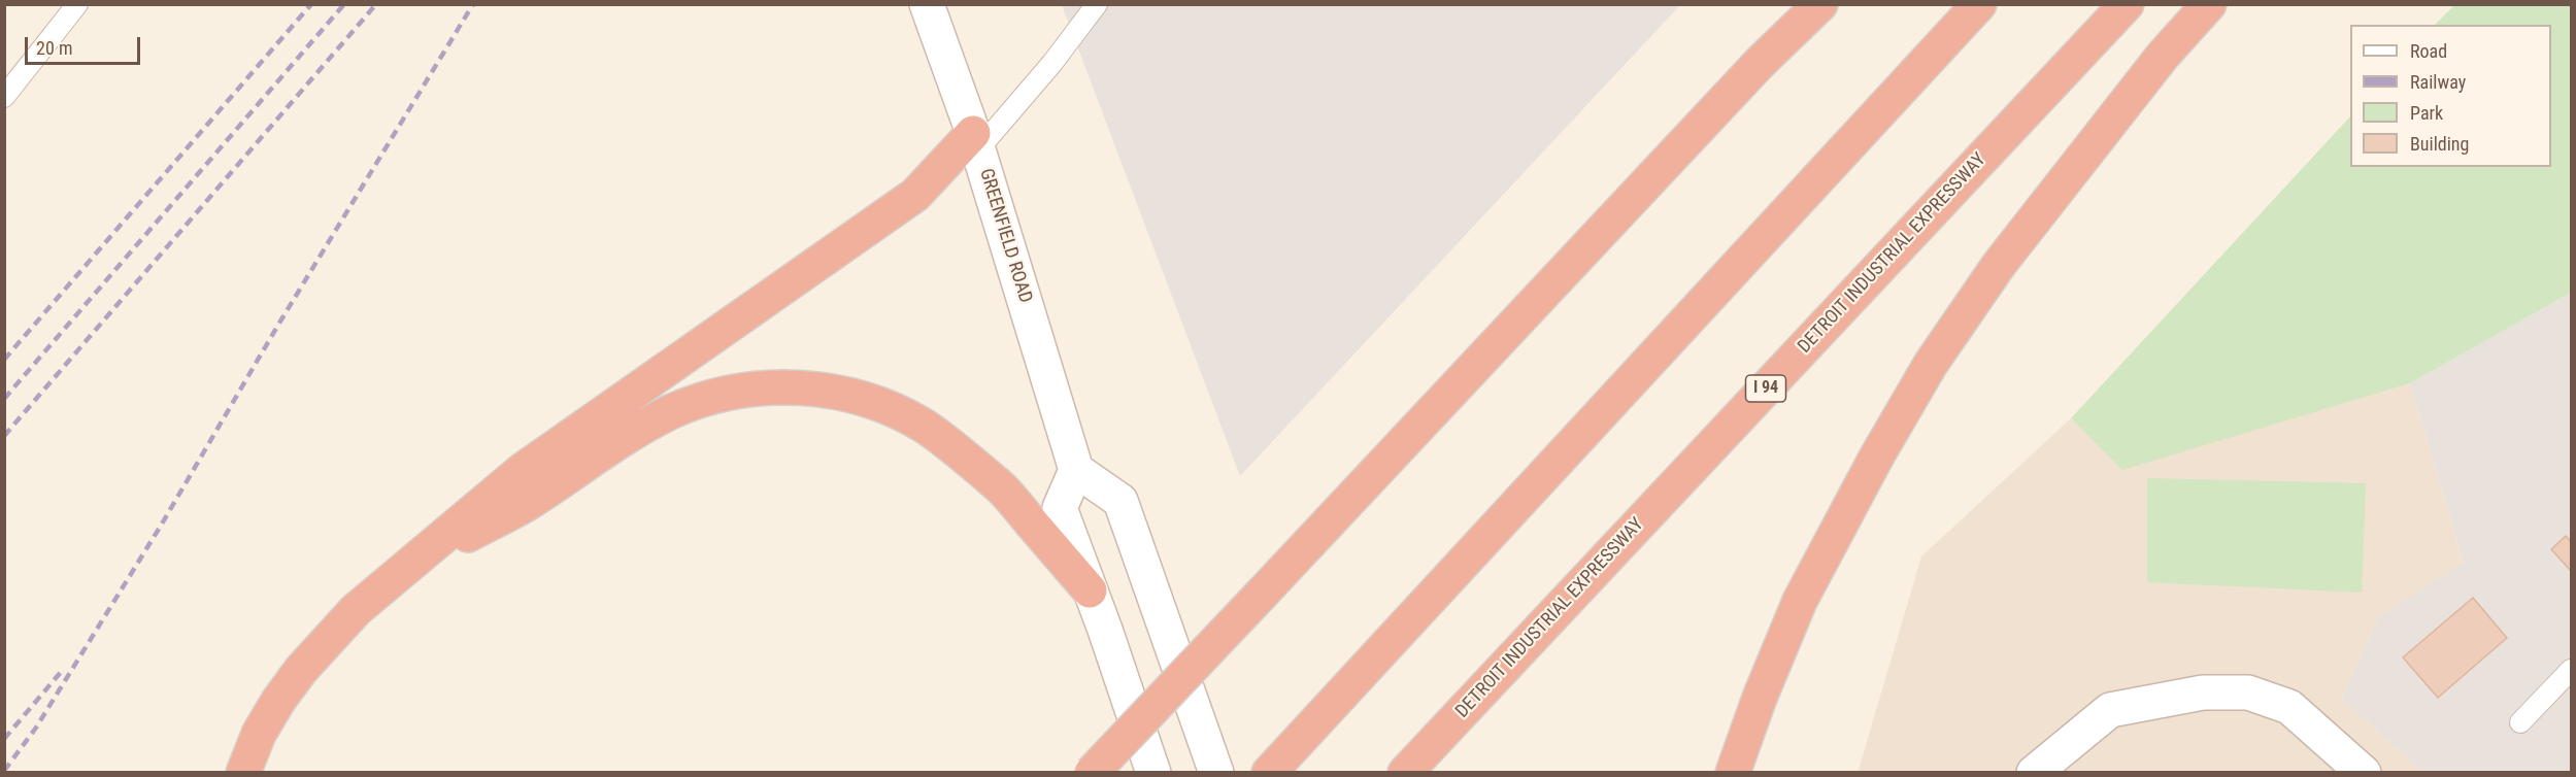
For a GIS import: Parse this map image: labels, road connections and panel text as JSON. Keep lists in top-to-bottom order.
{
  "streets": {
    "highway": ["DETROIT INDUSTRIAL EXPRESSWAY", "I 94"],
    "main road": ["GREENFIELD ROAD"]
  },
  "legend": [
    "Road",
    "Railway",
    "Park",
    "Building"
  ],
  "scale_bar": "20 m"
}
